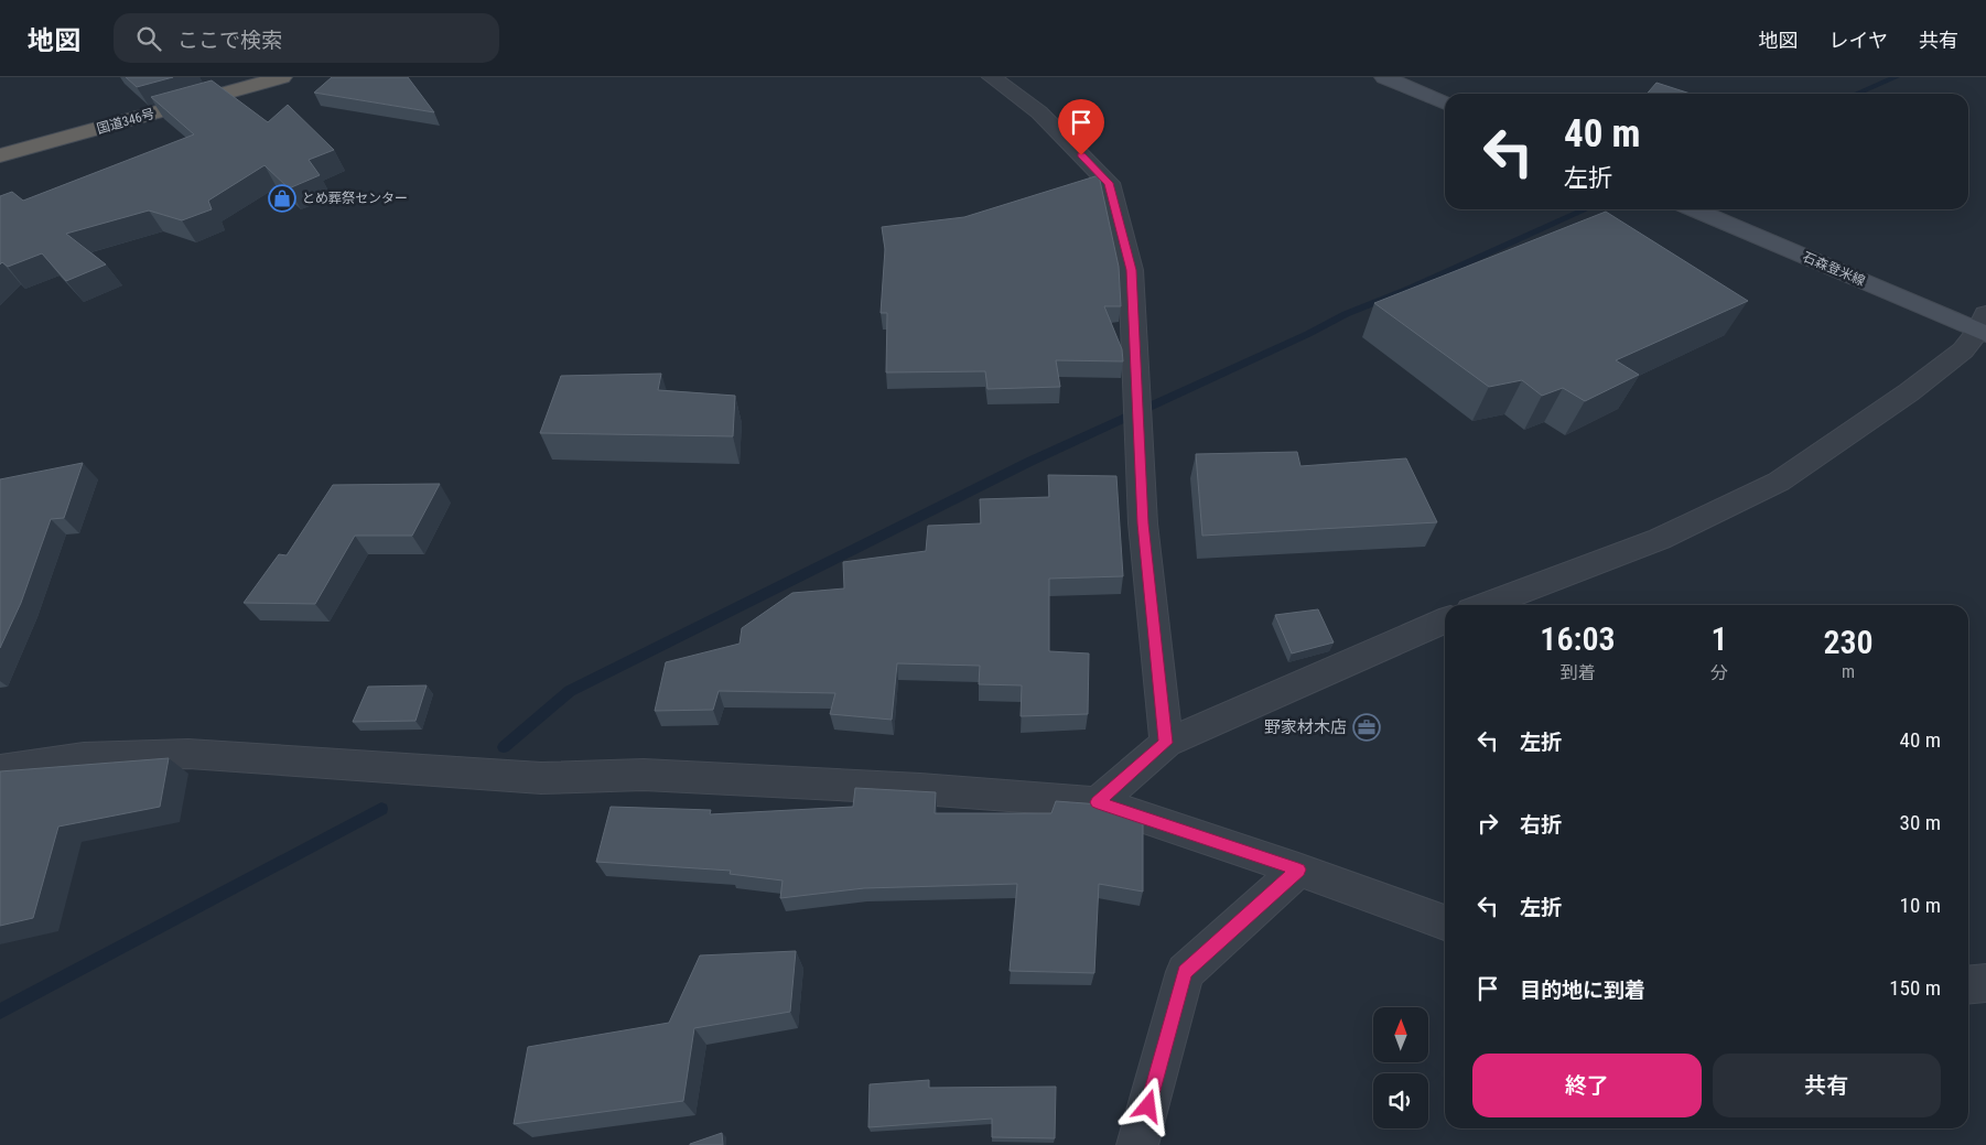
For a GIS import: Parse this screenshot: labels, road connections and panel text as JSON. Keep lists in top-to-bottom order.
{
  "streets": {
    "highway": ["国道346号"],
    "main road": ["石森登米線"]
  },
  "places": {
    "shop": ["とめ葬祭センター"],
    "office": ["野家材木店"]
  },
  "north": "top",
  "page": {
    "header": "地図",
    "search": "ここで検索",
    "nav": ["地図", "レイヤ", "共有"],
    "turn": ["40 m", "左折"],
    "eta": [
      "16:03",
      "到着",
      "1",
      "分",
      "230",
      "m"
    ],
    "list": [
      {
        "name": "左折",
        "value": "40 m"
      },
      {
        "name": "右折",
        "value": "30 m"
      },
      {
        "name": "左折",
        "value": "10 m"
      },
      {
        "name": "目的地に到着",
        "value": "150 m"
      }
    ],
    "buttons": ["終了", "共有"]
  }
}
